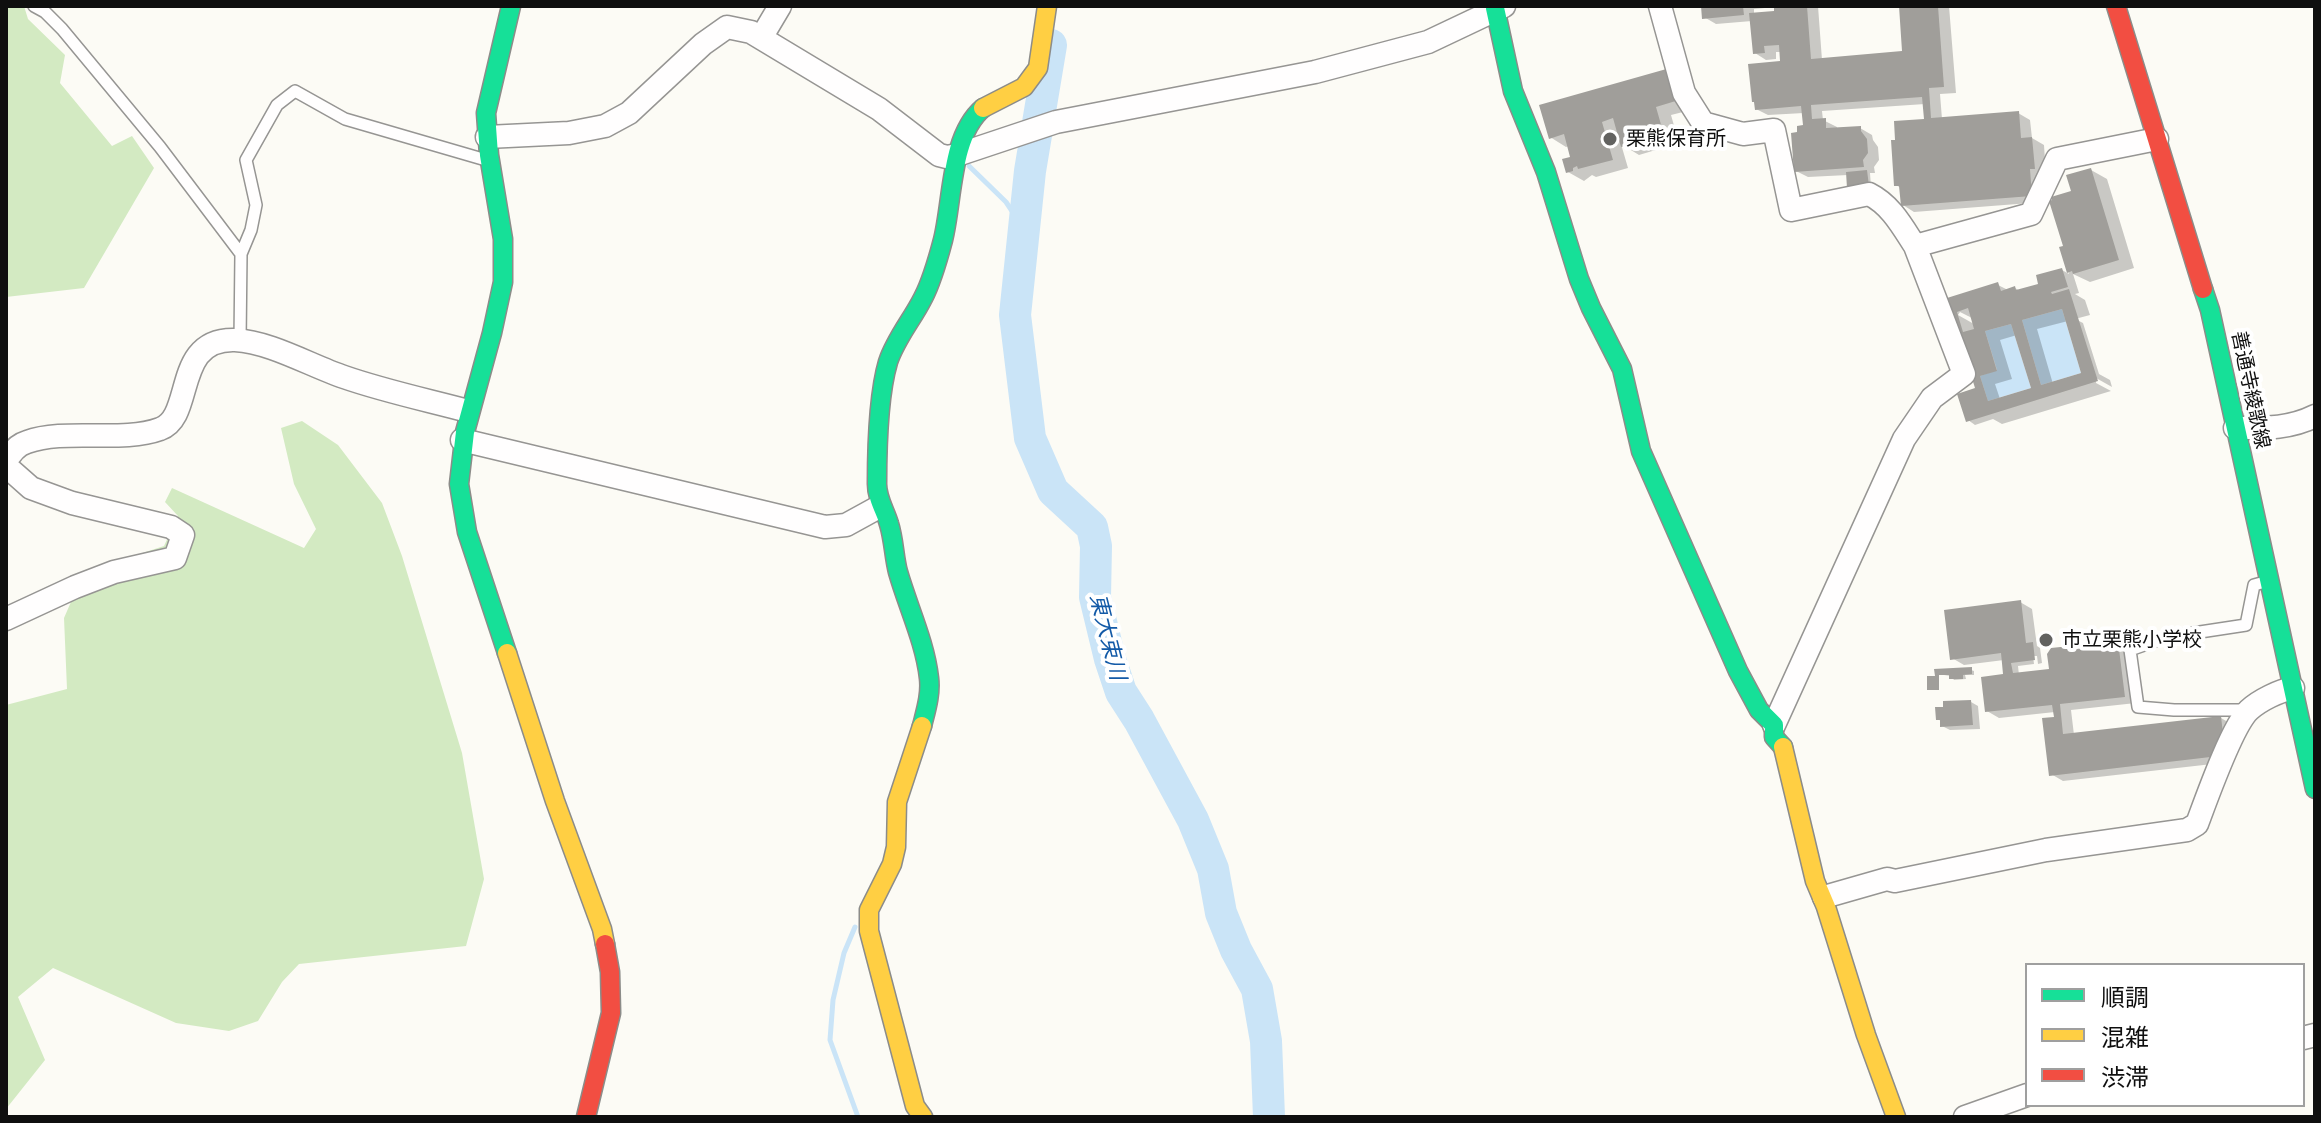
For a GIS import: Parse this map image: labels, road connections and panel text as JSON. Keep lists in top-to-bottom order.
{
  "streets": {
    "street": ["善通寺綾歌線"]
  },
  "water": ["東大束川"],
  "places": ["栗熊保育所", "市立栗熊小学校"],
  "legend": ["順調", "混雑", "渋滞"]
}
